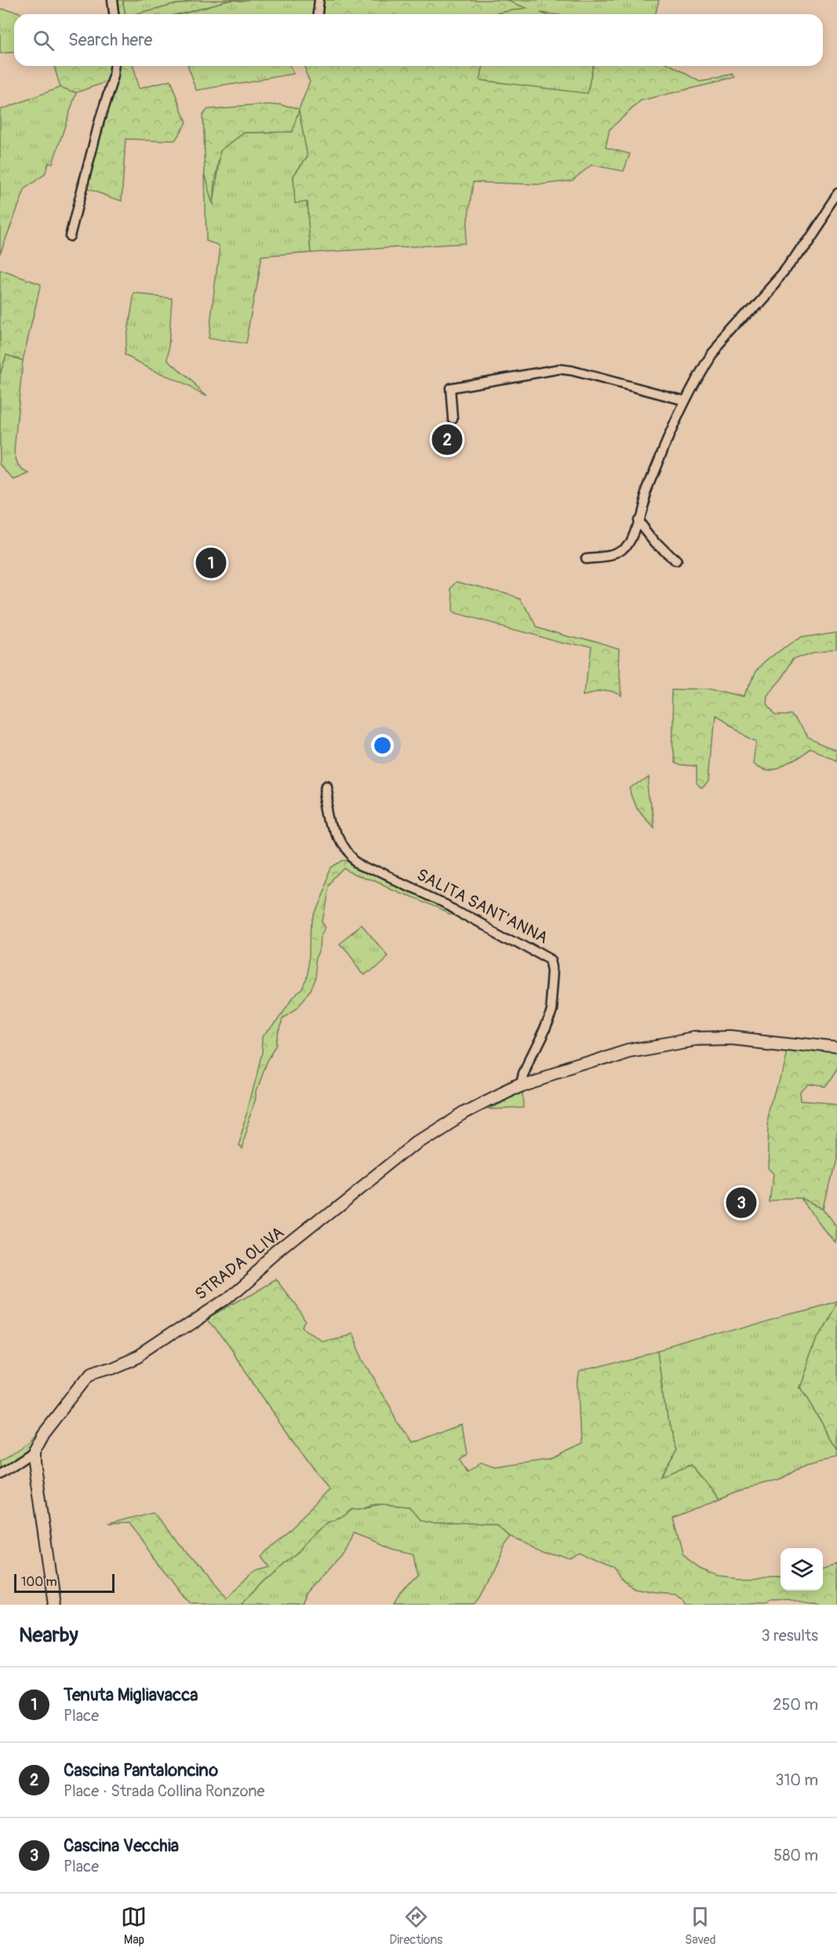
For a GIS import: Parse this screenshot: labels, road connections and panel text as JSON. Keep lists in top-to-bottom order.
{
  "streets": {
    "street": ["SALITA SANT'ANNA", "STRADA OLIVA"]
  },
  "crossings": [
    ["SALITA SANT'ANNA", "STRADA OLIVA"]
  ],
  "scale_bar": "100 m",
  "page": {
    "search": "Search here",
    "pins": ["2", "1", "3"],
    "scale": "100 m",
    "heading": ["Nearby", "3 results"],
    "list": [
      {
        "mark": "1",
        "name": "Tenuta Migliavacca",
        "note": "Place",
        "value": "250 m"
      },
      {
        "mark": "2",
        "name": "Cascina Pantaloncino",
        "note": "Place · Strada Collina Ronzone",
        "value": "310 m"
      },
      {
        "mark": "3",
        "name": "Cascina Vecchia",
        "note": "Place",
        "value": "580 m"
      }
    ],
    "nav": ["Map", "Directions", "Saved"]
  }
}
